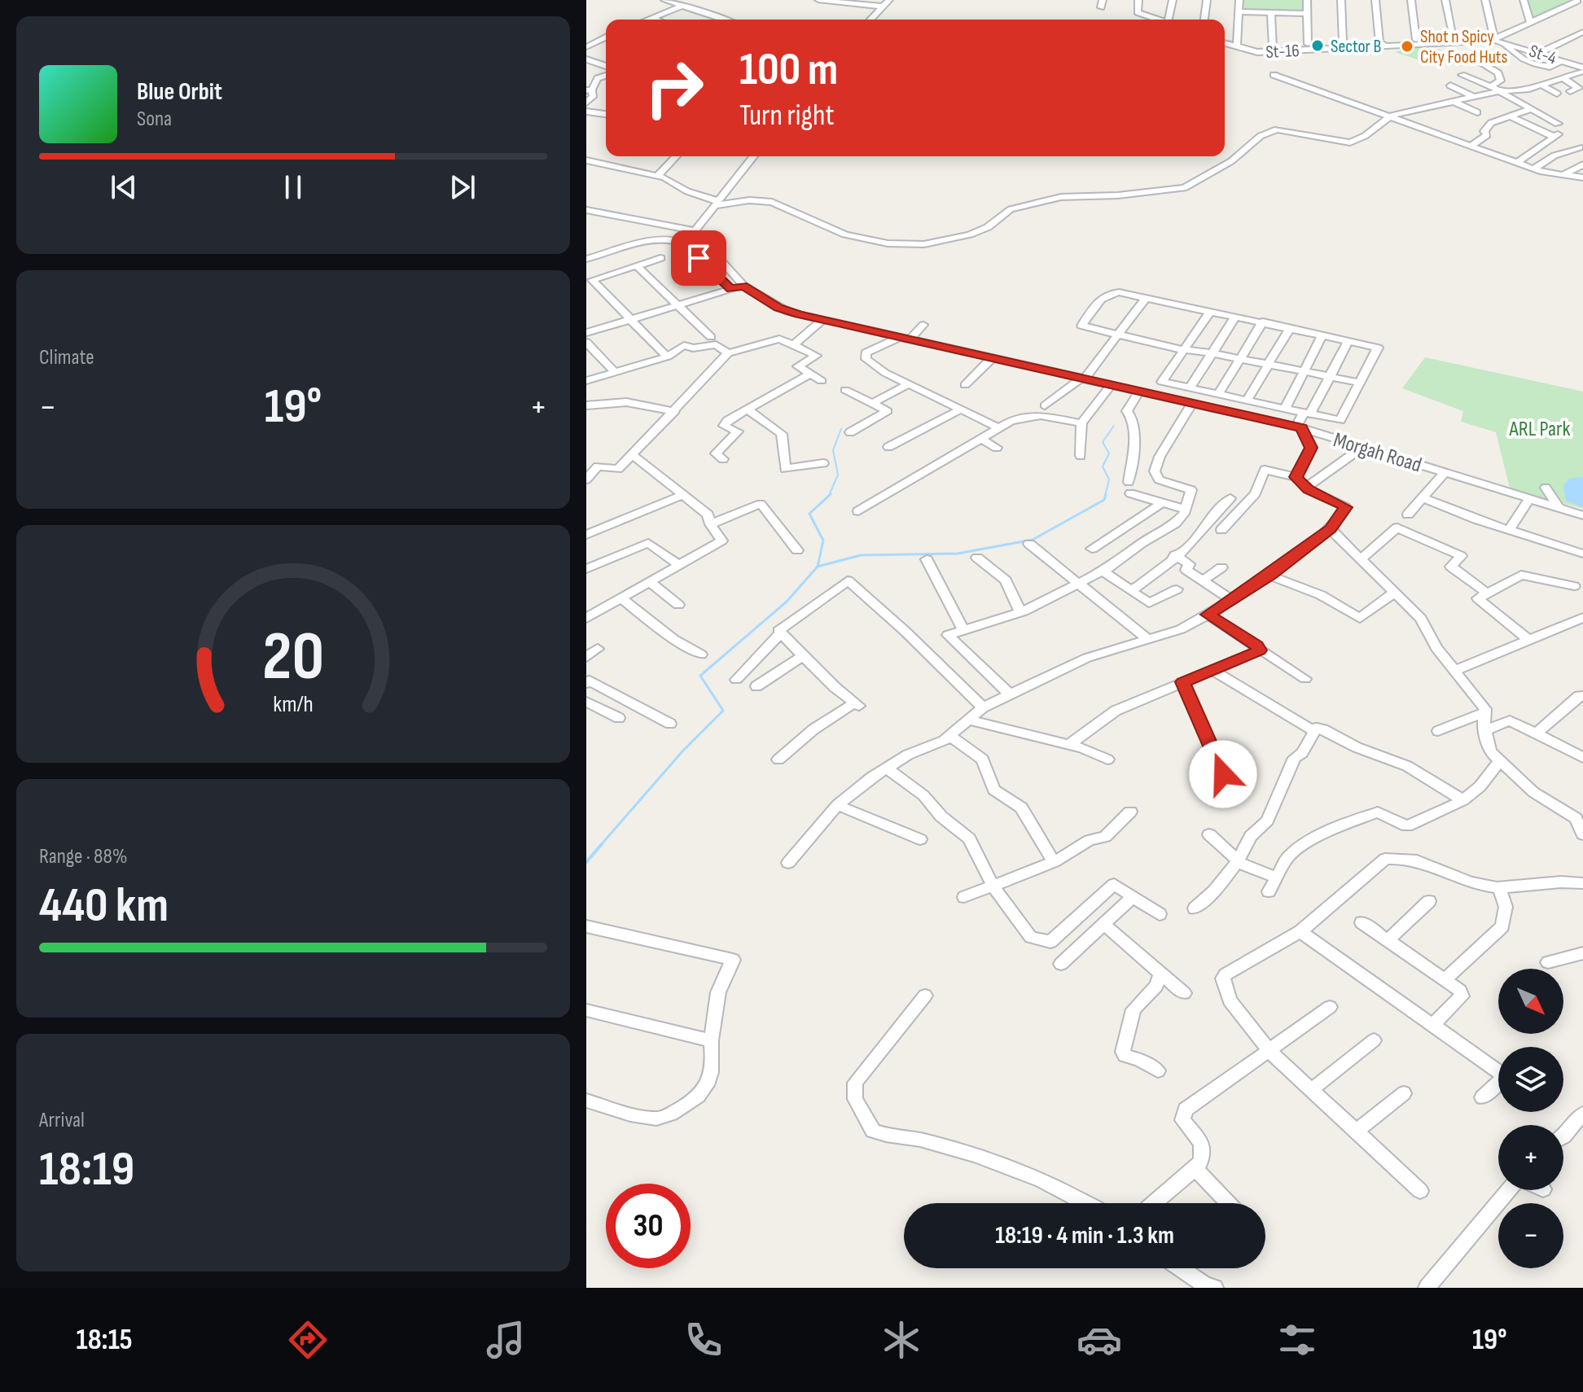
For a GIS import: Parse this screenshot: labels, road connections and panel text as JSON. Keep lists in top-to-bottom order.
{
  "streets": {
    "street": ["St-16", "St-4", "Morgah Road"]
  },
  "crossings": [
    ["St-16", "St-4"]
  ],
  "parks": ["ARL Park"],
  "places": ["Sector B", "Shot n Spicy City Food Huts"],
  "north": "bottom right",
  "page": {
    "turn": ["100 m", "Turn right"],
    "song": ["Blue Orbit", "Sona"],
    "tile": [
      "Climate",
      ["Range · 88%", "440 km"],
      ["Arrival", "18:19"]
    ],
    "heat": ["−", "19°", "+"],
    "map_buttons": ["+", "−"],
    "limit": "30",
    "trip": "18:19 · 4 min · 1.3 km",
    "tabs": ["18:15", "19°"],
    "gauge": ["20", "km/h"]
  }
}
